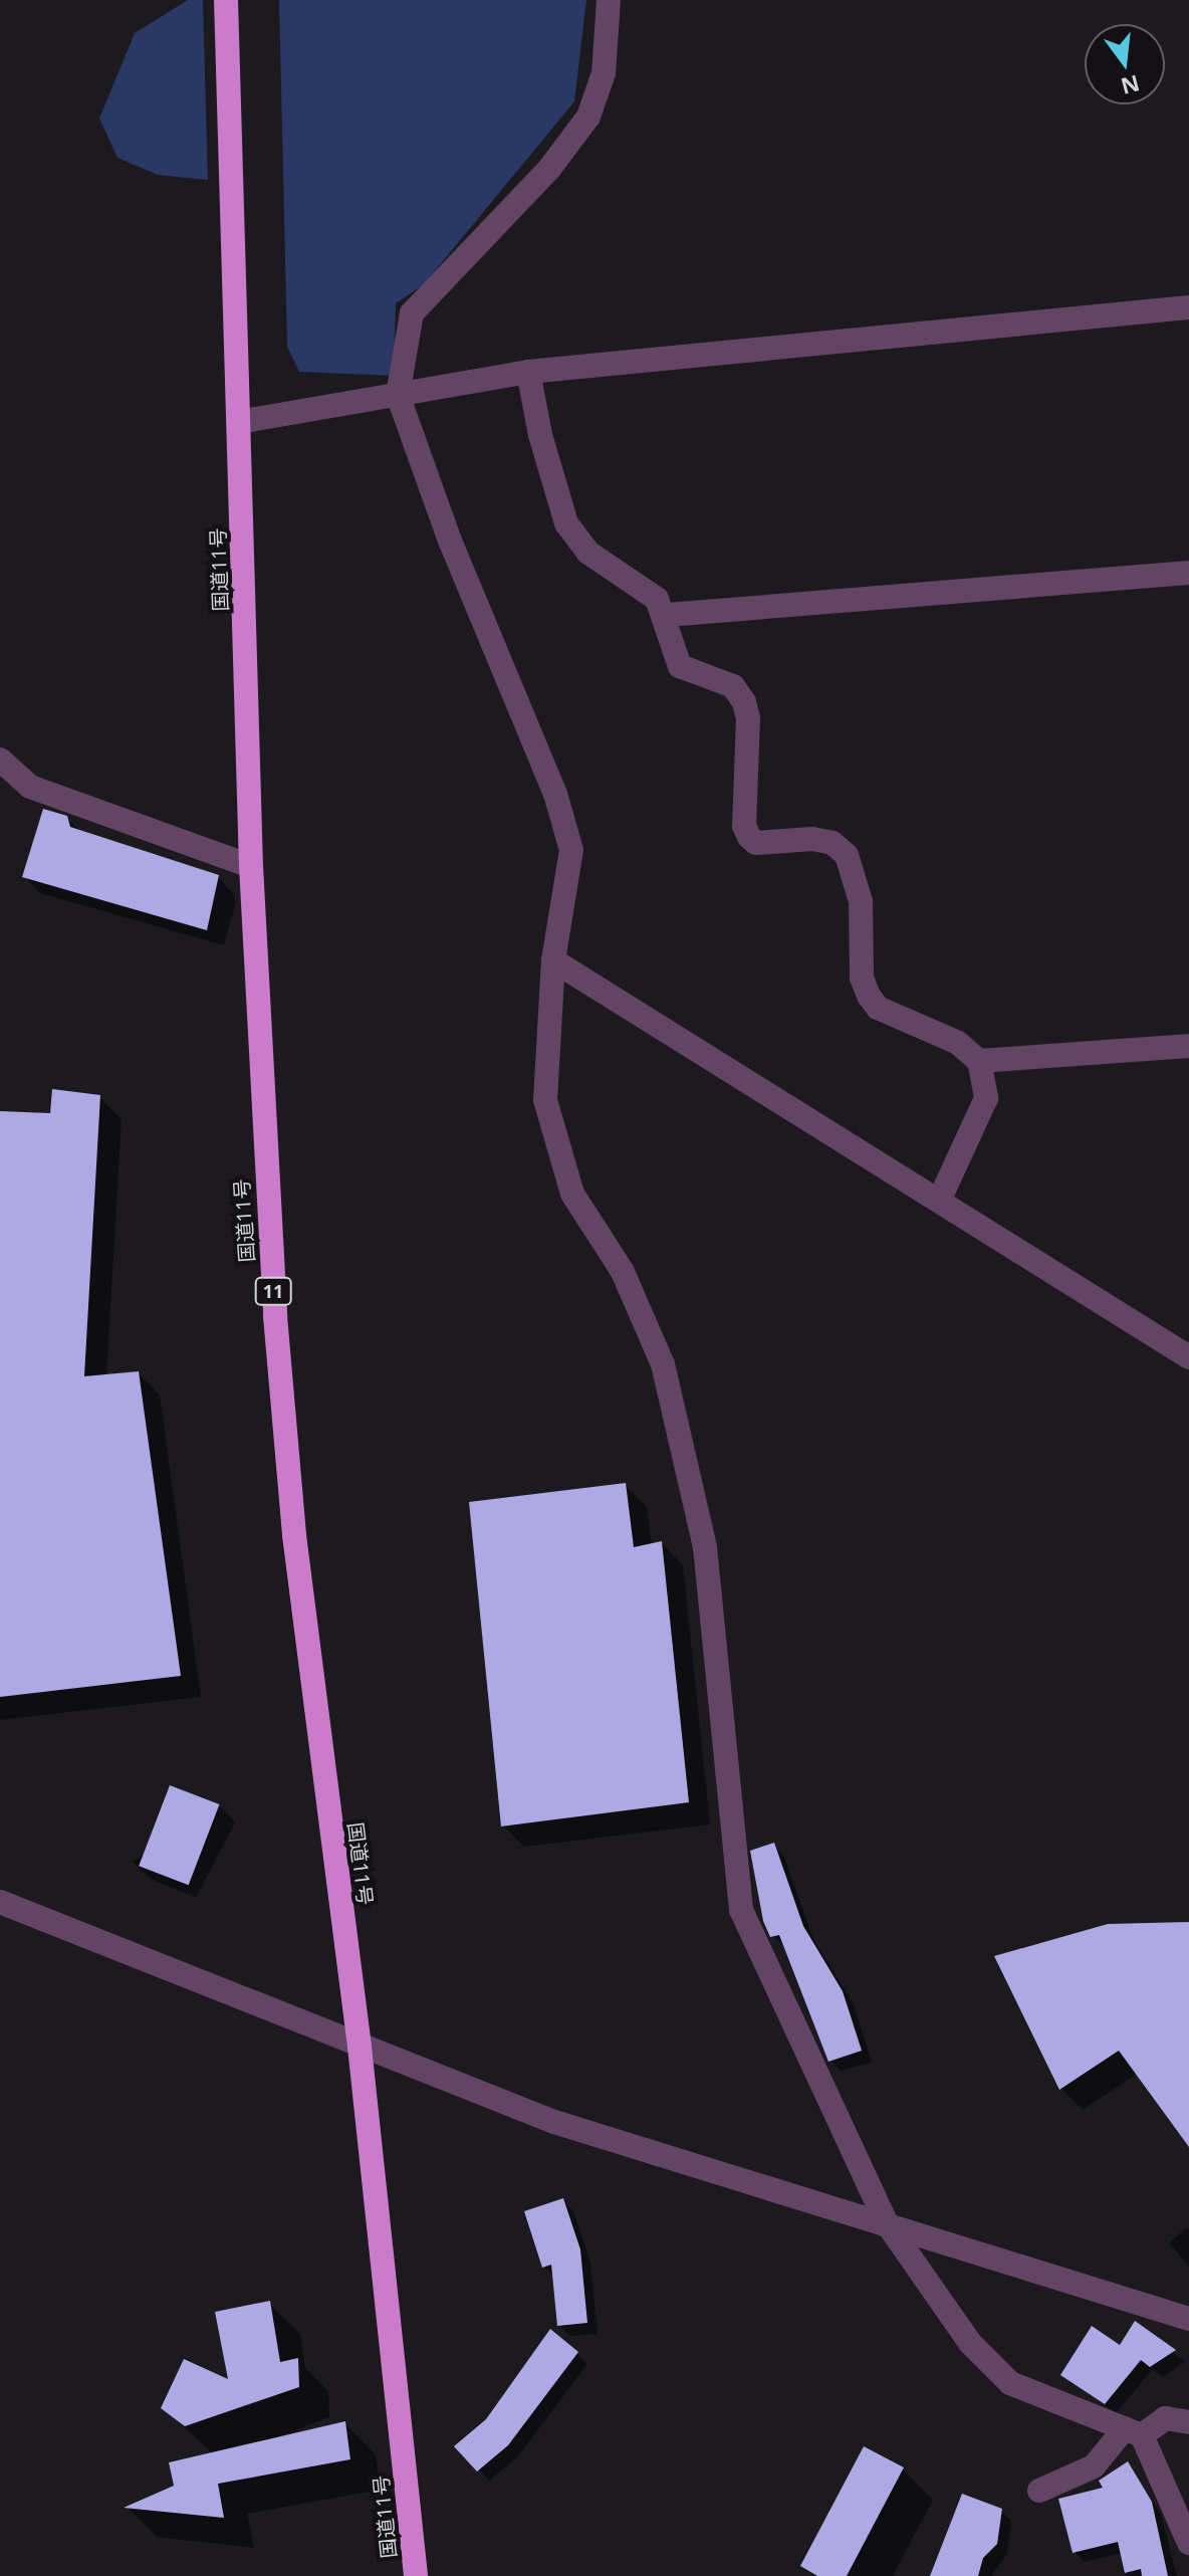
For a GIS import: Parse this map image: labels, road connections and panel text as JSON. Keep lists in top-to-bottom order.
{
  "streets": {
    "highway": ["国道11号", "11"]
  },
  "north": "bottom"
}
